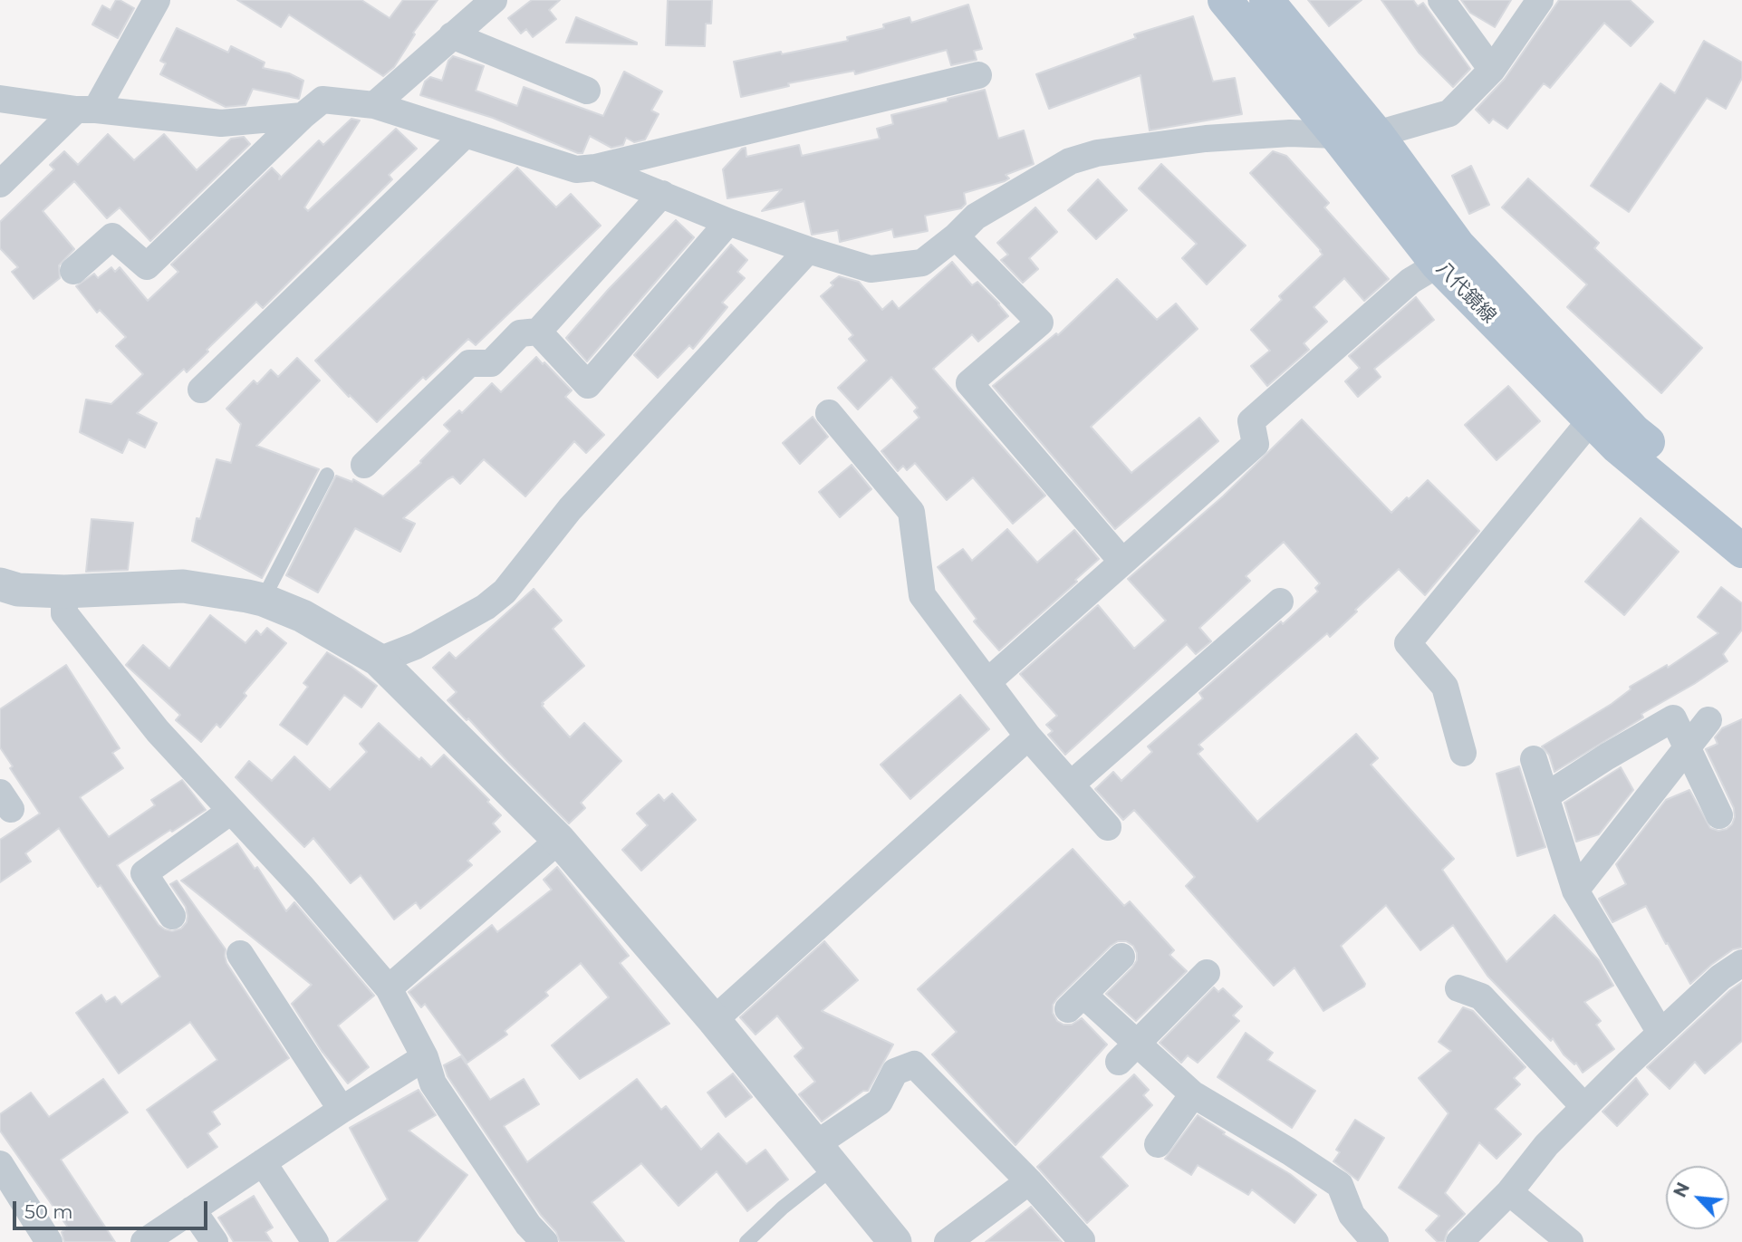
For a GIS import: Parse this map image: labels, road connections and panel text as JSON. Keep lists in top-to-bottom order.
{
  "streets": {
    "main road": ["八代鏡線"]
  },
  "scale_bar": "50 m",
  "north": "top left"
}
